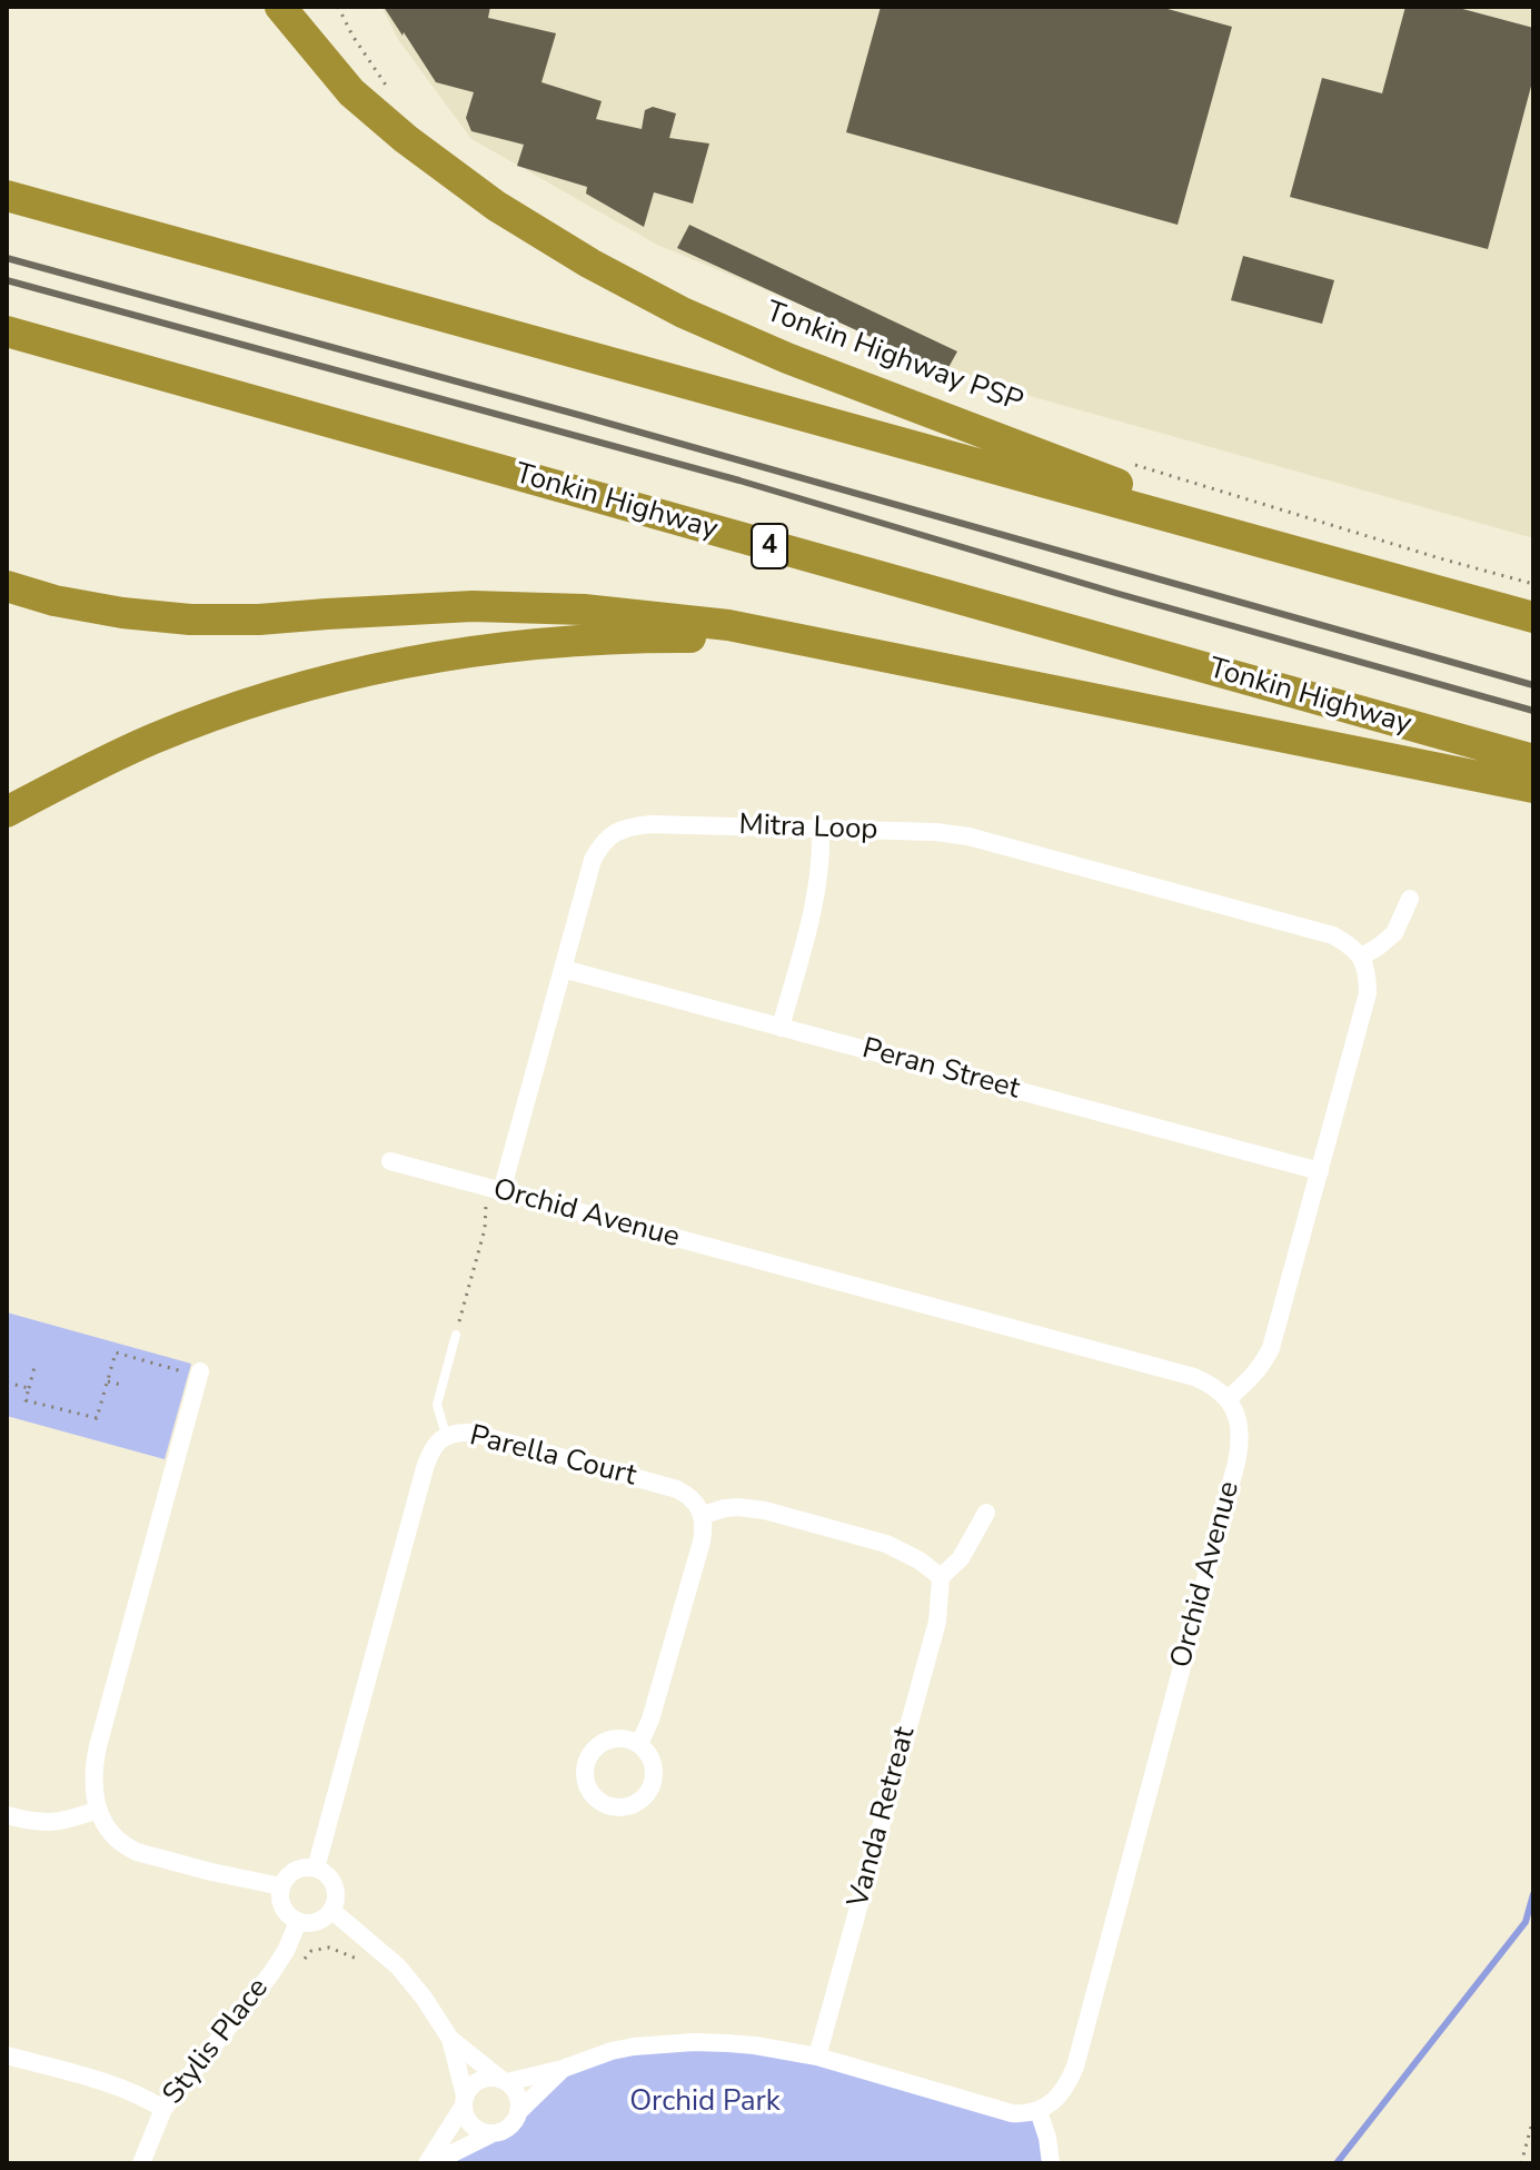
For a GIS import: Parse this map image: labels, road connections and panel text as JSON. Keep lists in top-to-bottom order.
{
  "streets": {
    "highway": ["Tonkin Highway", "4"],
    "street": [
      "Mitra Loop",
      "Peran Street",
      "Orchid Avenue",
      "Parella Court",
      "Vanda Retreat",
      "Stylis Place"
    ]
  },
  "crossings": [
    ["Mitra Loop", "Peran Street"],
    ["Mitra Loop", "Orchid Avenue"],
    ["Parella Court", "Stylis Place"]
  ],
  "parks": ["Orchid Park"]
}
